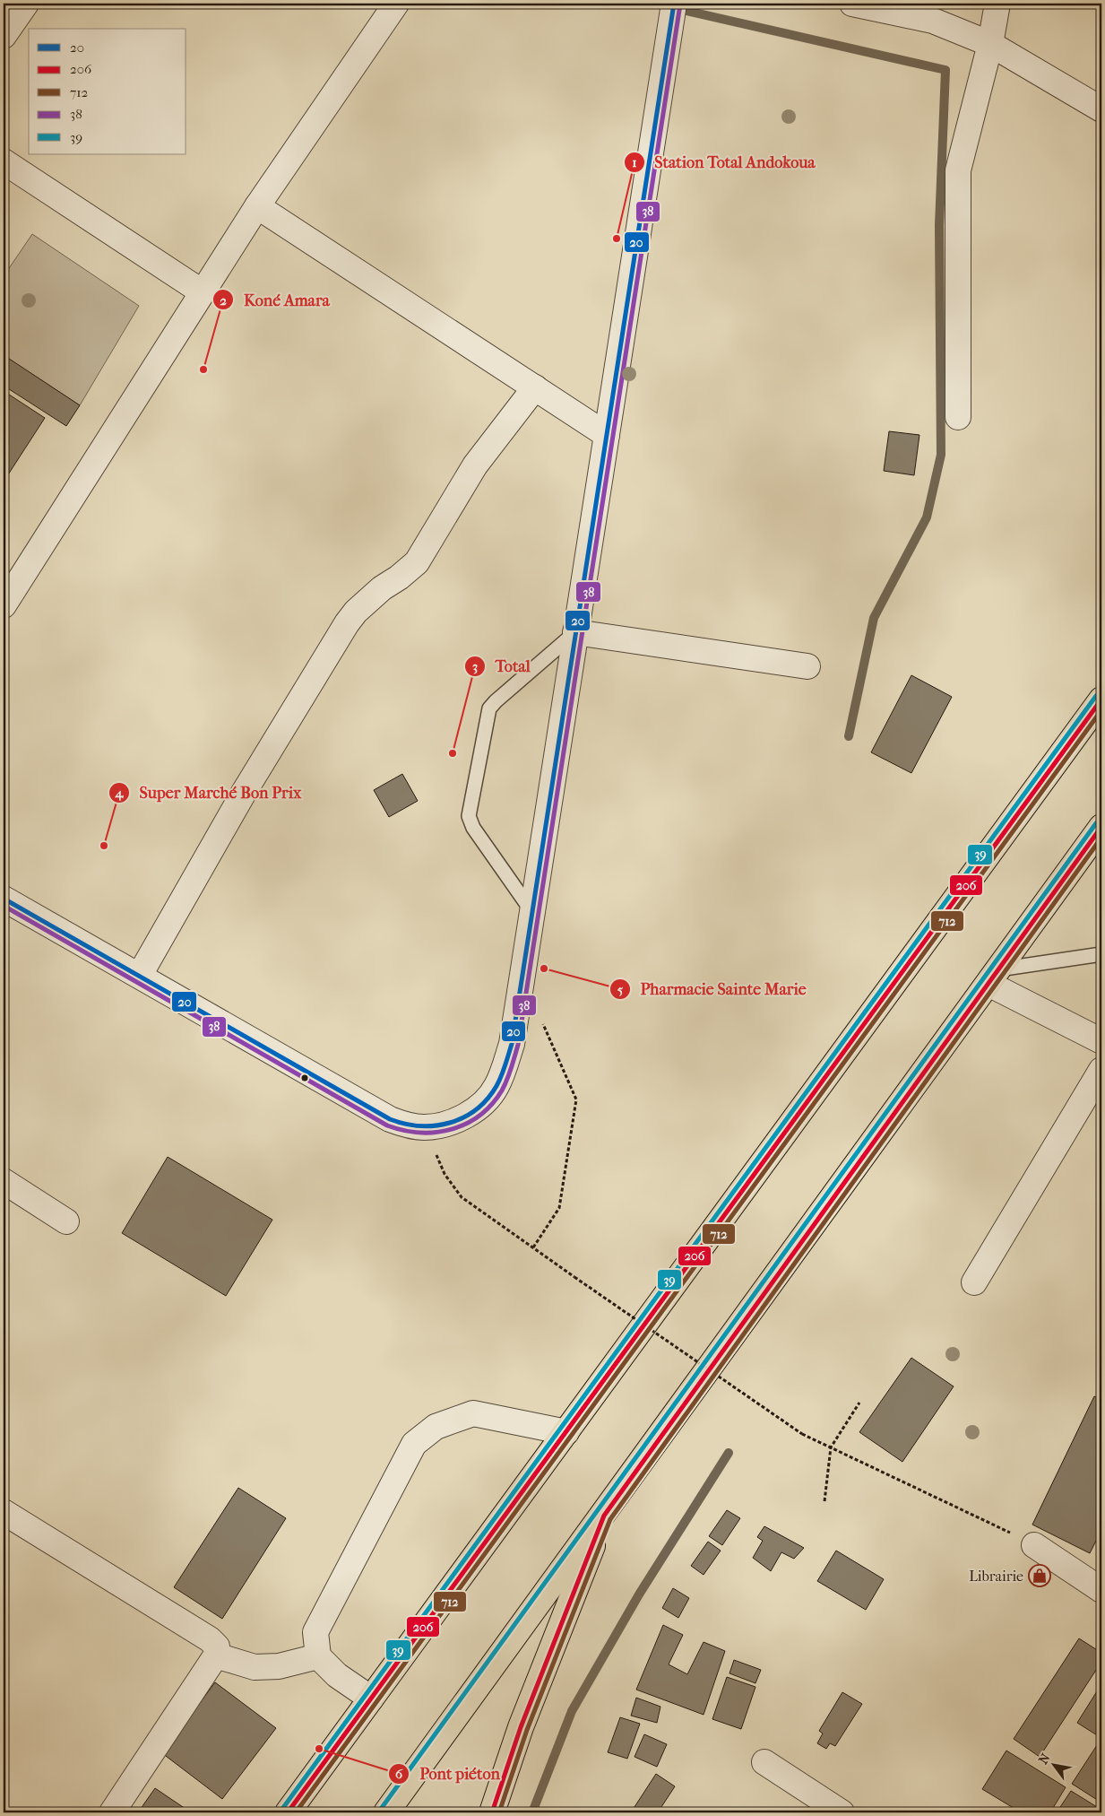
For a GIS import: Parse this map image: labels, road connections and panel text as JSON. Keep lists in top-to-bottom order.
{
  "places": {
    "other": [
      "Station Total Andokoua",
      "Koné Amara",
      "Total",
      "Super Marché Bon Prix",
      "Pharmacie Sainte Marie",
      "Pont piéton"
    ],
    "shop": ["Librairie"]
  },
  "lines": [
    "transit line 20",
    "transit line 38",
    "transit line 39",
    "transit line 206",
    "transit line 712"
  ],
  "legend": [
    "20",
    "206",
    "712",
    "38",
    "39"
  ],
  "north": "top left"
}
